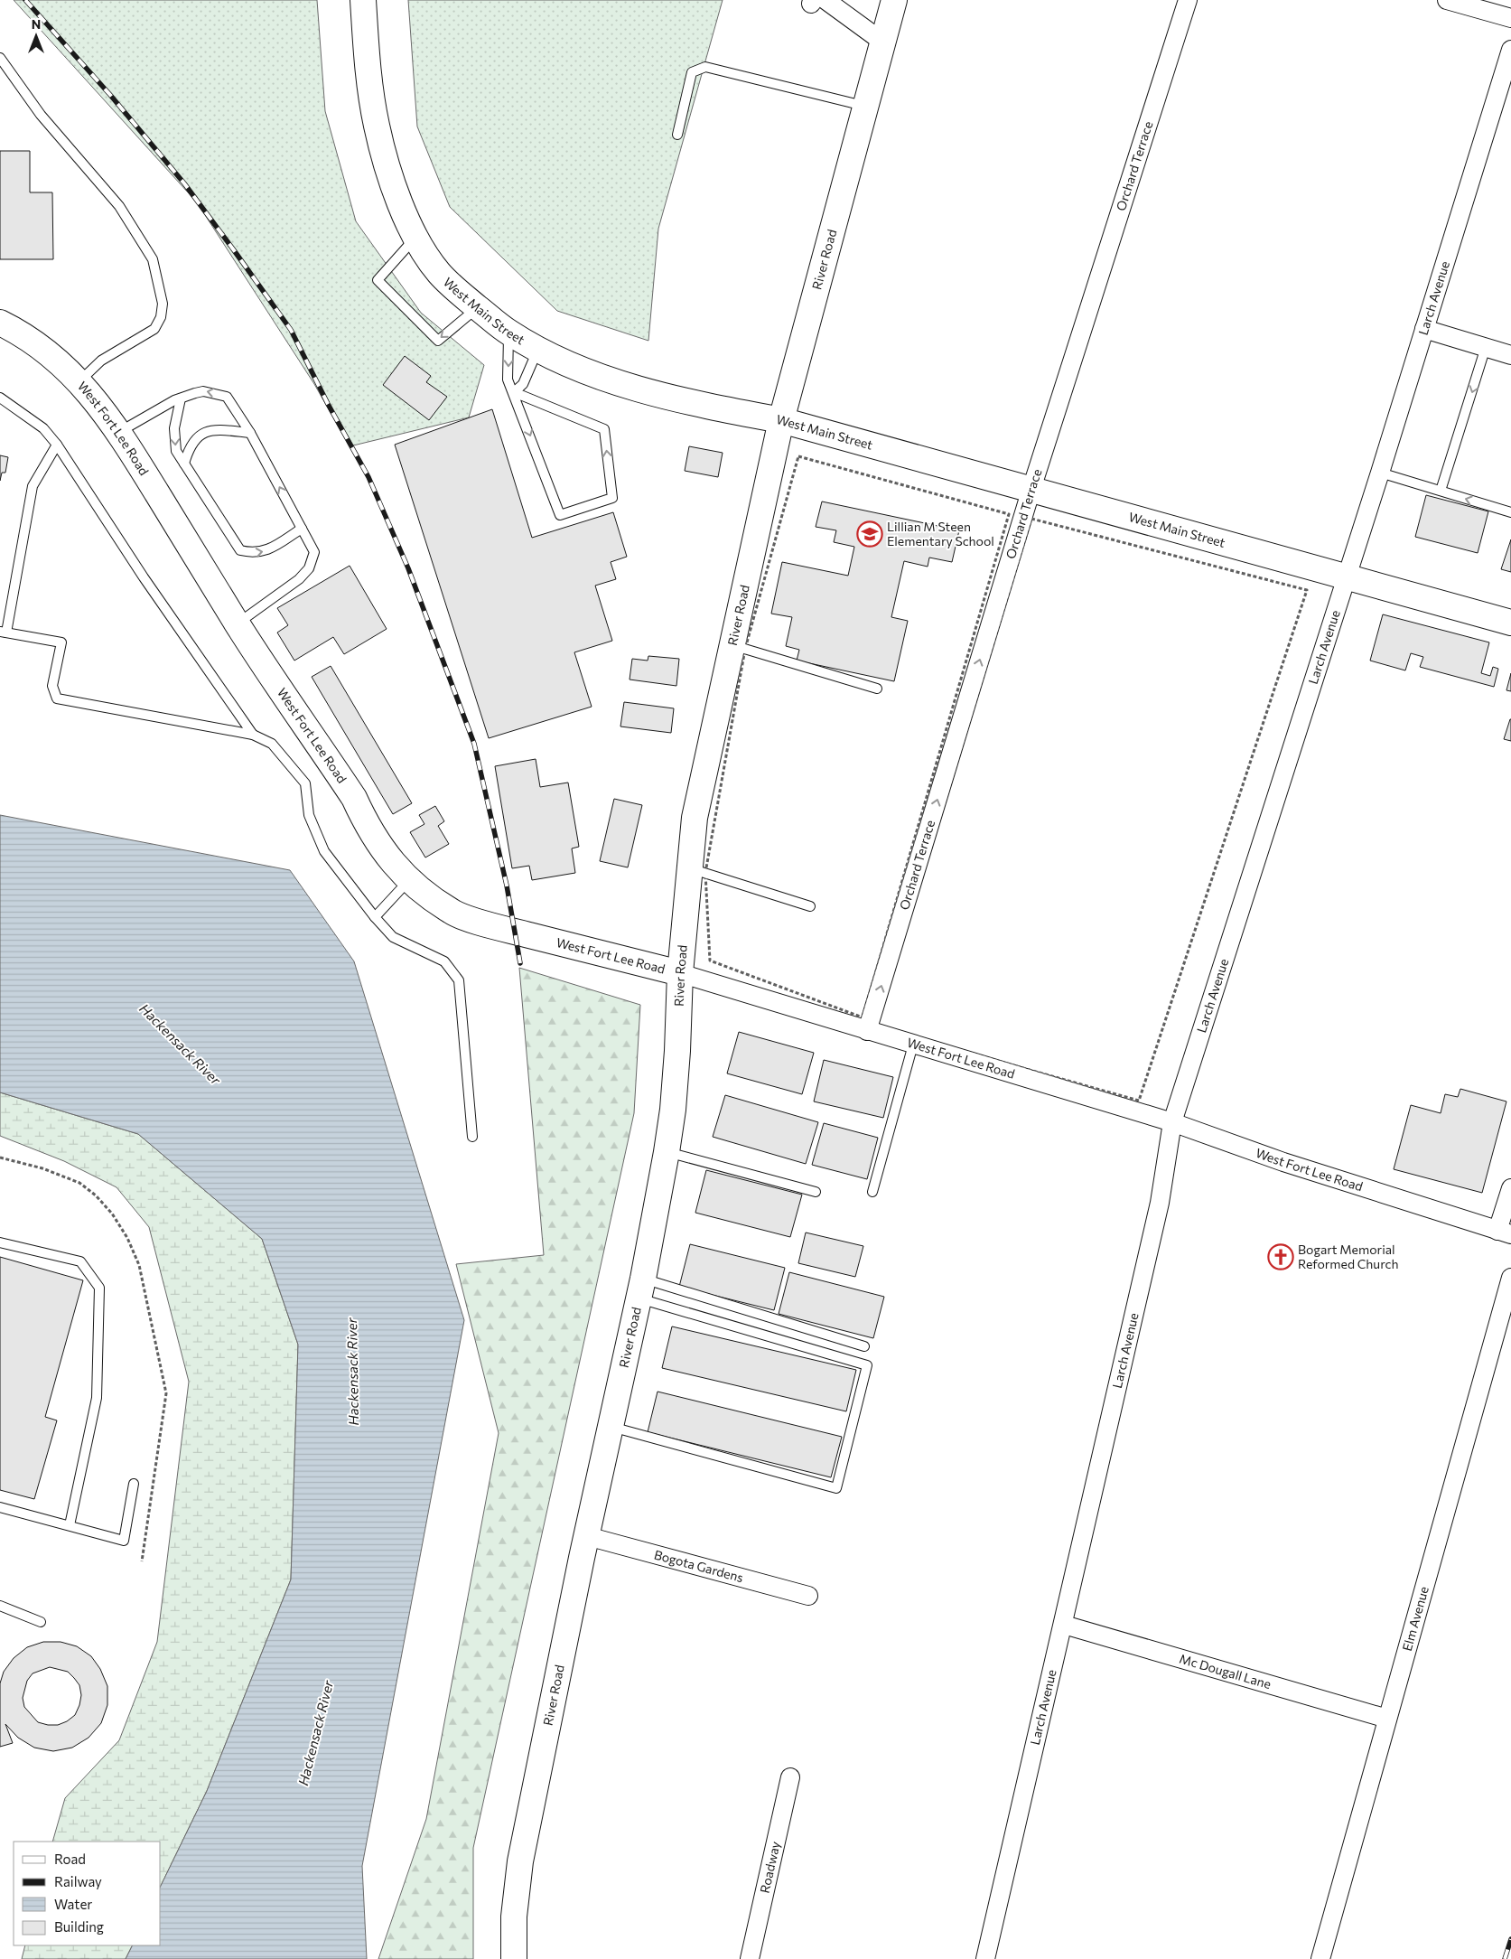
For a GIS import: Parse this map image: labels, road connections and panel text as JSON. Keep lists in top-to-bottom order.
{
  "streets": {
    "main road": ["River Road", "West Main Street", "West Fort Lee Road"],
    "street": [
      "Orchard Terrace",
      "Larch Avenue",
      "Bogota Gardens",
      "Elm Avenue",
      "Mc Dougall Lane",
      "Roadway"
    ]
  },
  "crossings": [
    ["Orchard Terrace", "West Main Street"],
    ["Orchard Terrace", "West Fort Lee Road"],
    ["River Road", "West Main Street"],
    ["River Road", "West Fort Lee Road"],
    ["River Road", "Bogota Gardens"],
    ["Larch Avenue", "West Main Street"],
    ["Larch Avenue", "West Fort Lee Road"],
    ["Larch Avenue", "Mc Dougall Lane"],
    ["Elm Avenue", "Mc Dougall Lane"]
  ],
  "one_way": ["Orchard Terrace"],
  "water": ["Hackensack River"],
  "places": {
    "school or university": ["Lillian M Steen Elementary School"],
    "church": ["Bogart Memorial Reformed Church"]
  },
  "legend": [
    "Road",
    "Railway",
    "Water",
    "Building"
  ],
  "north": "top"
}
